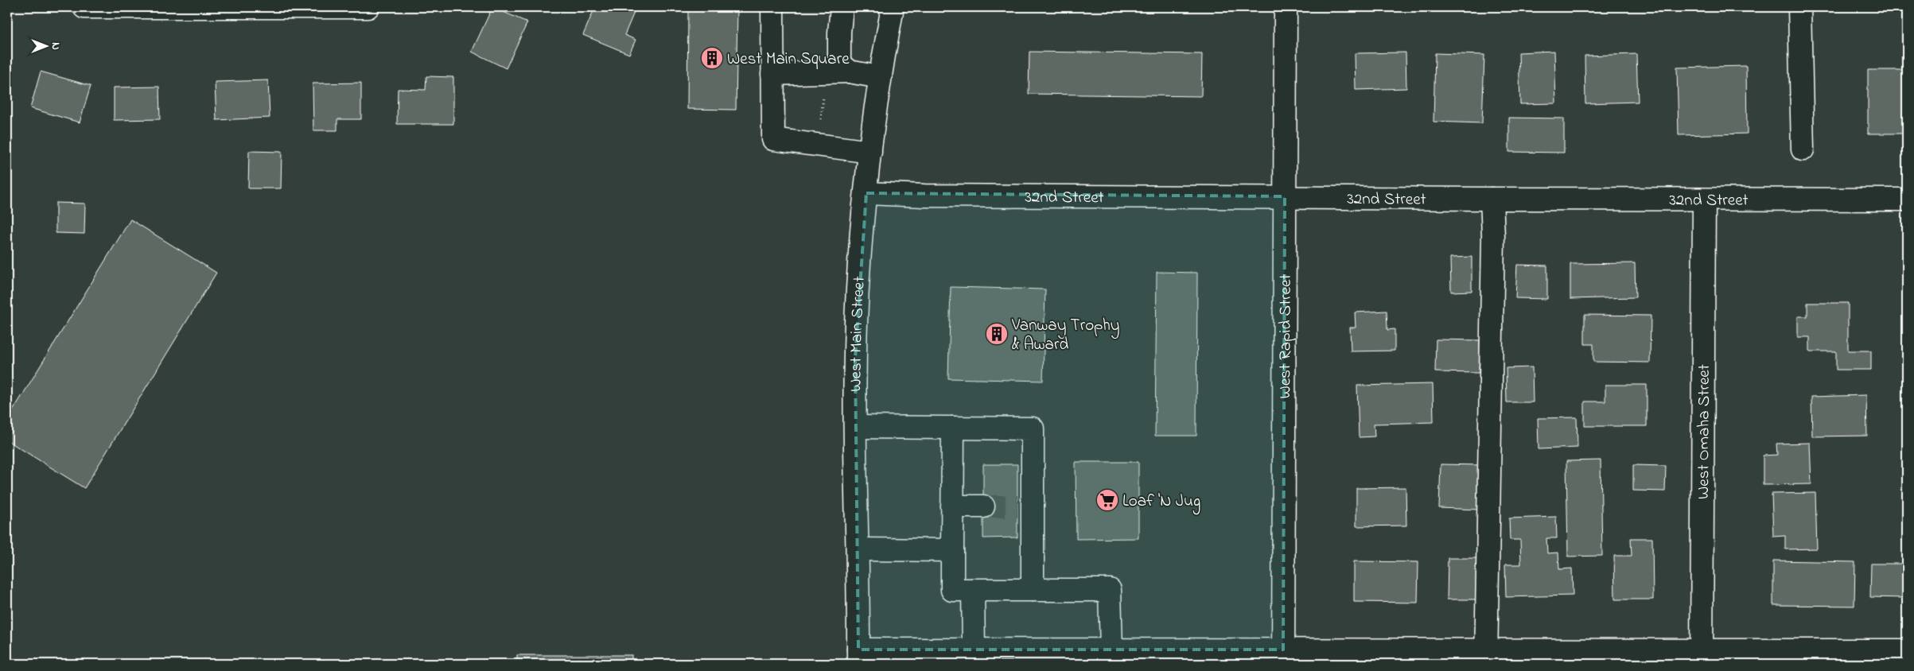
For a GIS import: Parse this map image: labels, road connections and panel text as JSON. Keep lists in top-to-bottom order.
{
  "streets": {
    "street": [
      "32nd Street",
      "West Main Street",
      "West Rapid Street",
      "West Omaha Street"
    ]
  },
  "crossings": [
    ["32nd Street", "West Main Street"],
    ["32nd Street", "West Rapid Street"],
    ["32nd Street", "West Omaha Street"]
  ],
  "places": {
    "building": ["West Main Square", "Vanway Trophy & Award"],
    "supermarket": ["Loaf 'N Jug"]
  },
  "north": "right"
}
